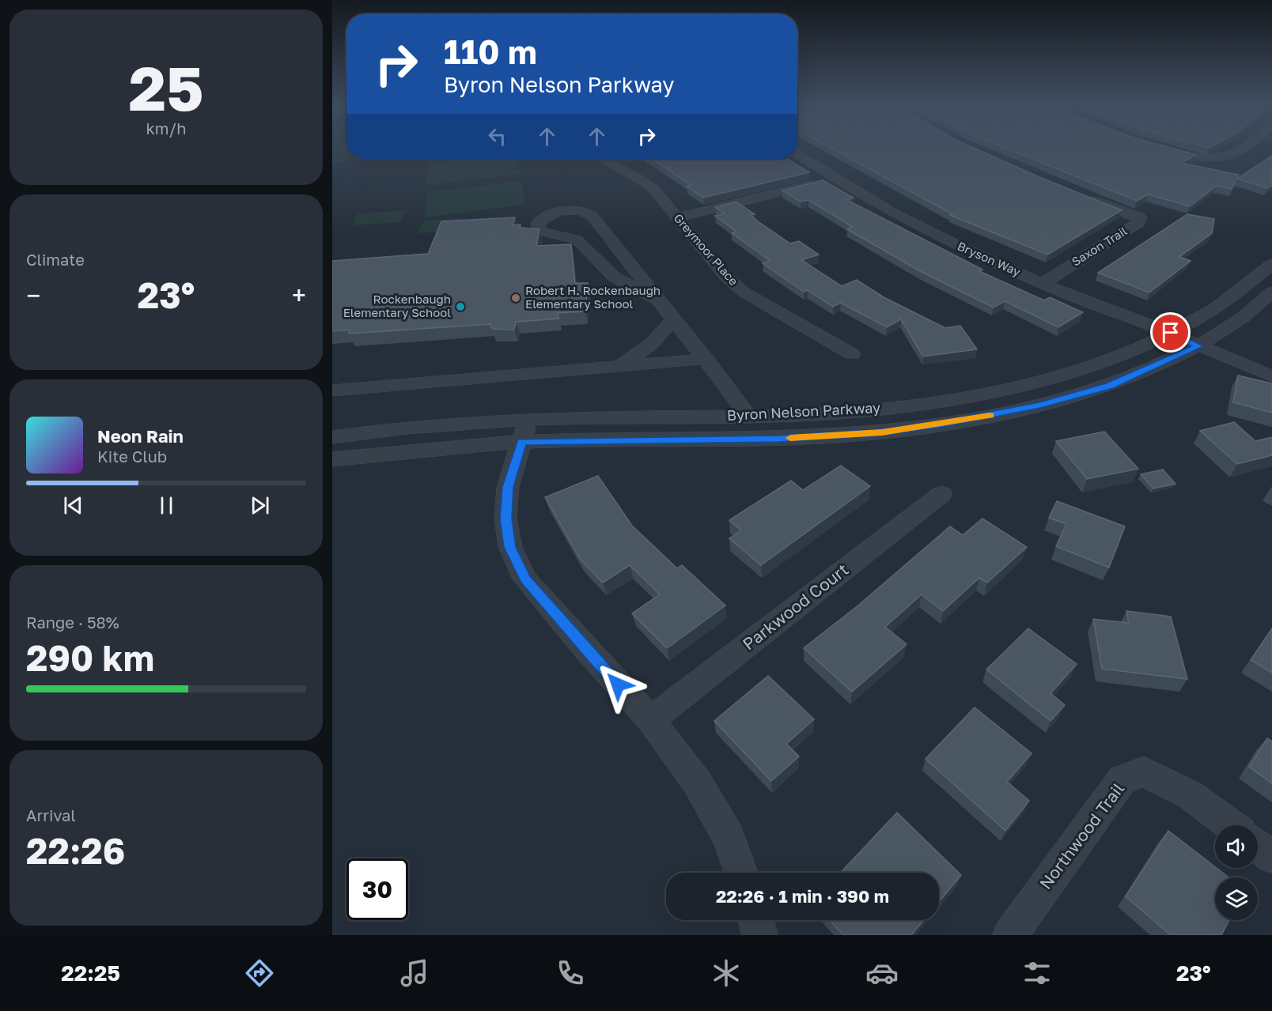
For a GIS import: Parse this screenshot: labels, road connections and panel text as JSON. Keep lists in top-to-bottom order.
{
  "streets": {
    "street": [
      "Saxon Trail",
      "Greymoor Place",
      "Bryson Way",
      "Byron Nelson Parkway",
      "Parkwood Court",
      "Northwood Trail"
    ]
  },
  "crossings": [
    ["Saxon Trail", "Bryson Way"],
    ["Bryson Way", "Byron Nelson Parkway"]
  ],
  "places": ["Robert H. Rockenbaugh Elementary School", "Rockenbaugh Elementary School"],
  "page": {
    "tile": [
      ["25", "km/h"],
      "Climate",
      ["Range · 58%", "290 km"],
      ["Arrival", "22:26"]
    ],
    "turn": ["110 m", "Byron Nelson Parkway"],
    "heat": ["−", "23°", "+"],
    "song": ["Neon Rain", "Kite Club"],
    "limit": "30",
    "trip": "22:26 · 1 min · 390 m",
    "tabs": ["22:25", "23°"]
  }
}
